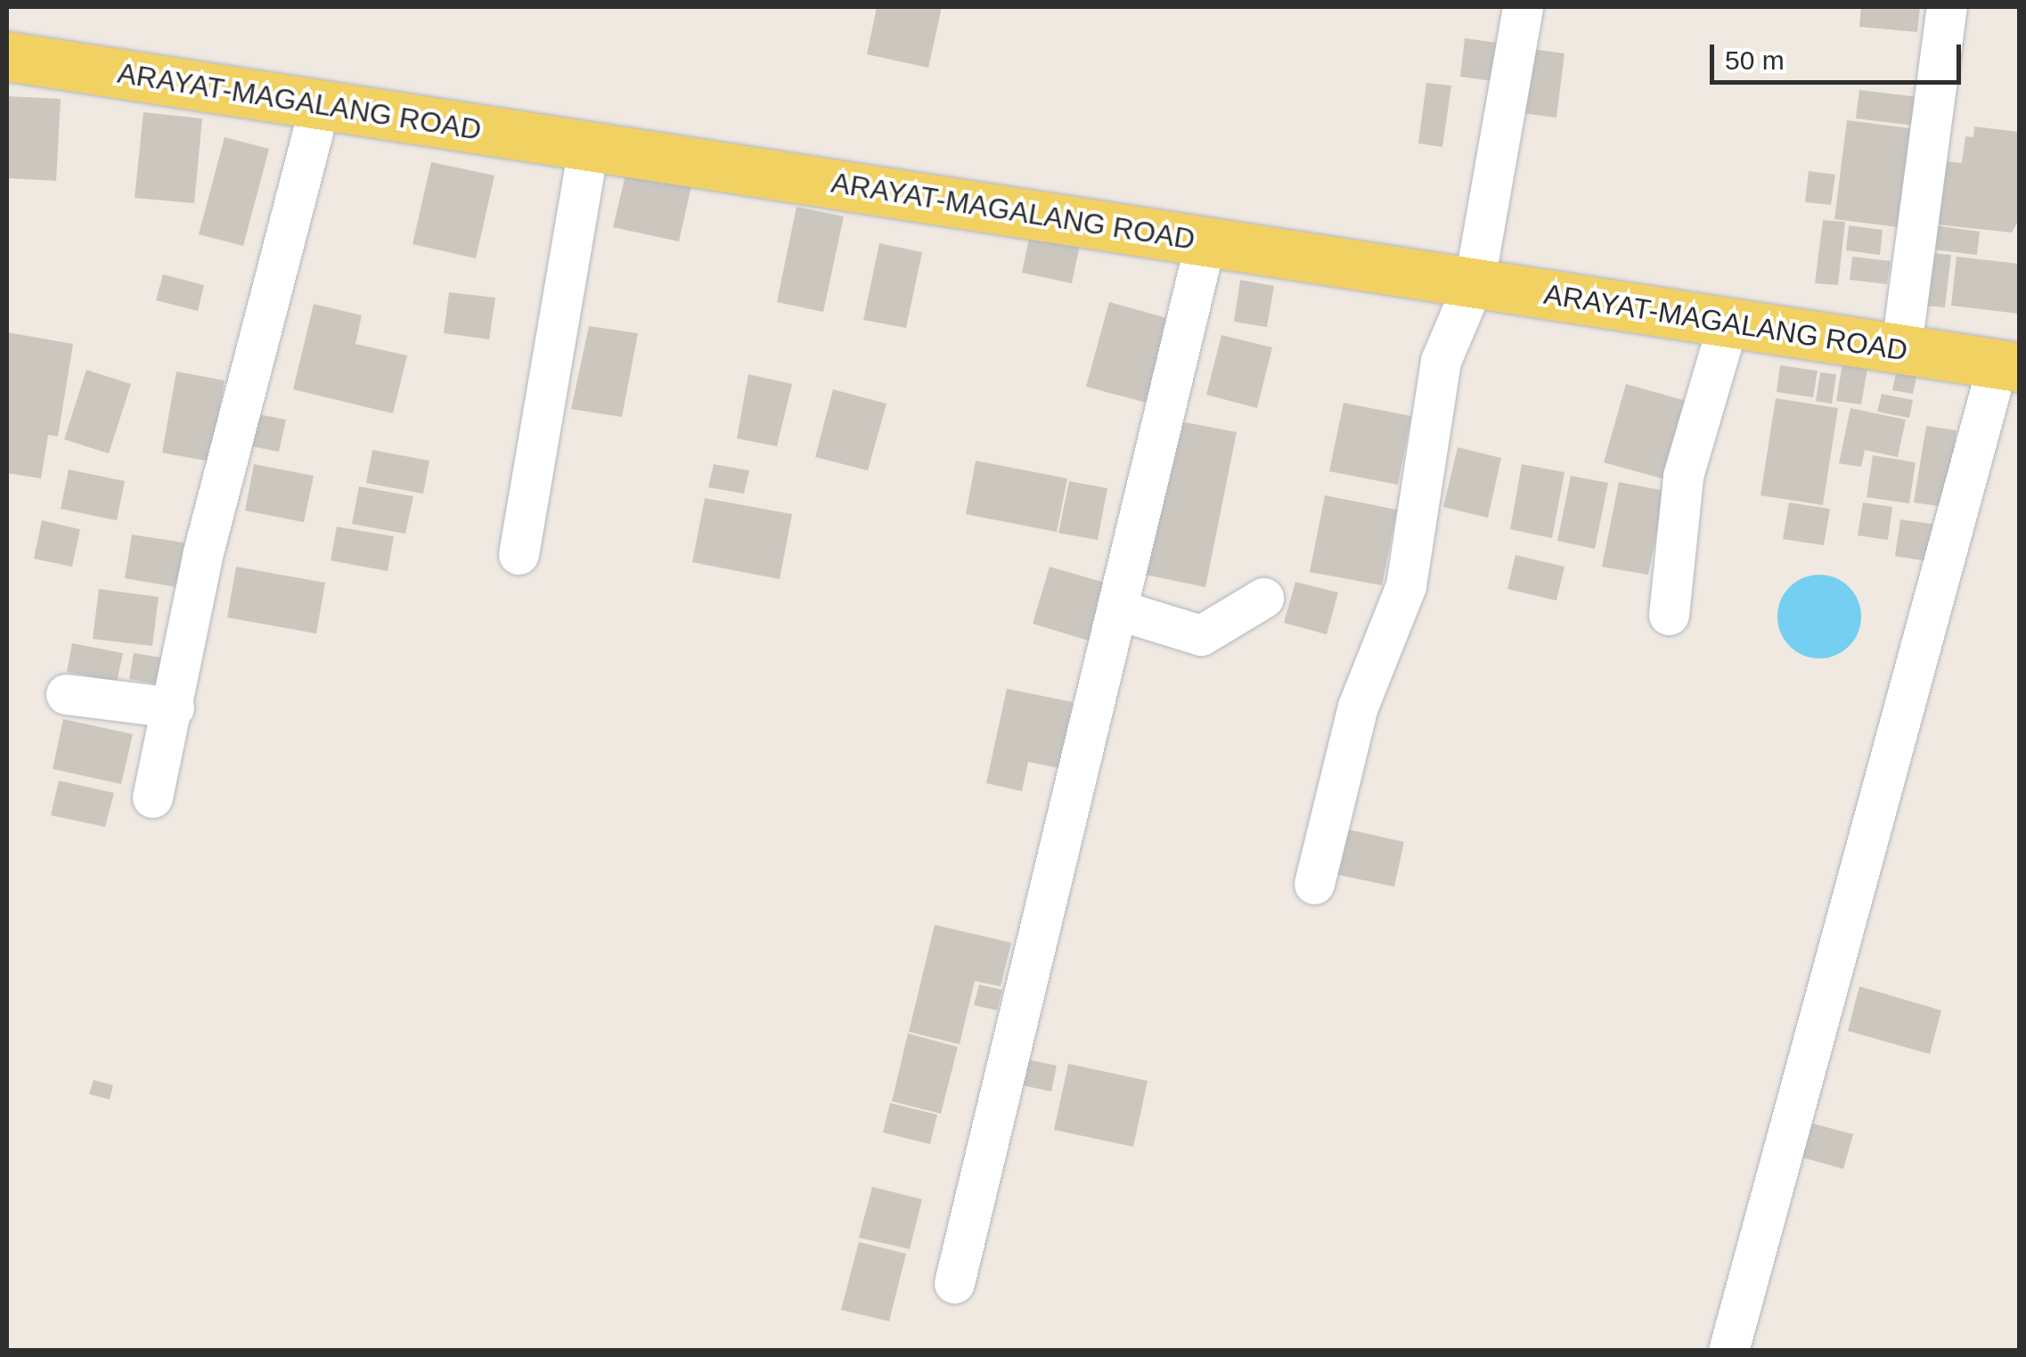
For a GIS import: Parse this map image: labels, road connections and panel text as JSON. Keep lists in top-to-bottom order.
{
  "streets": {
    "main road": ["ARAYAT-MAGALANG ROAD"]
  },
  "scale_bar": "50 m"
}
